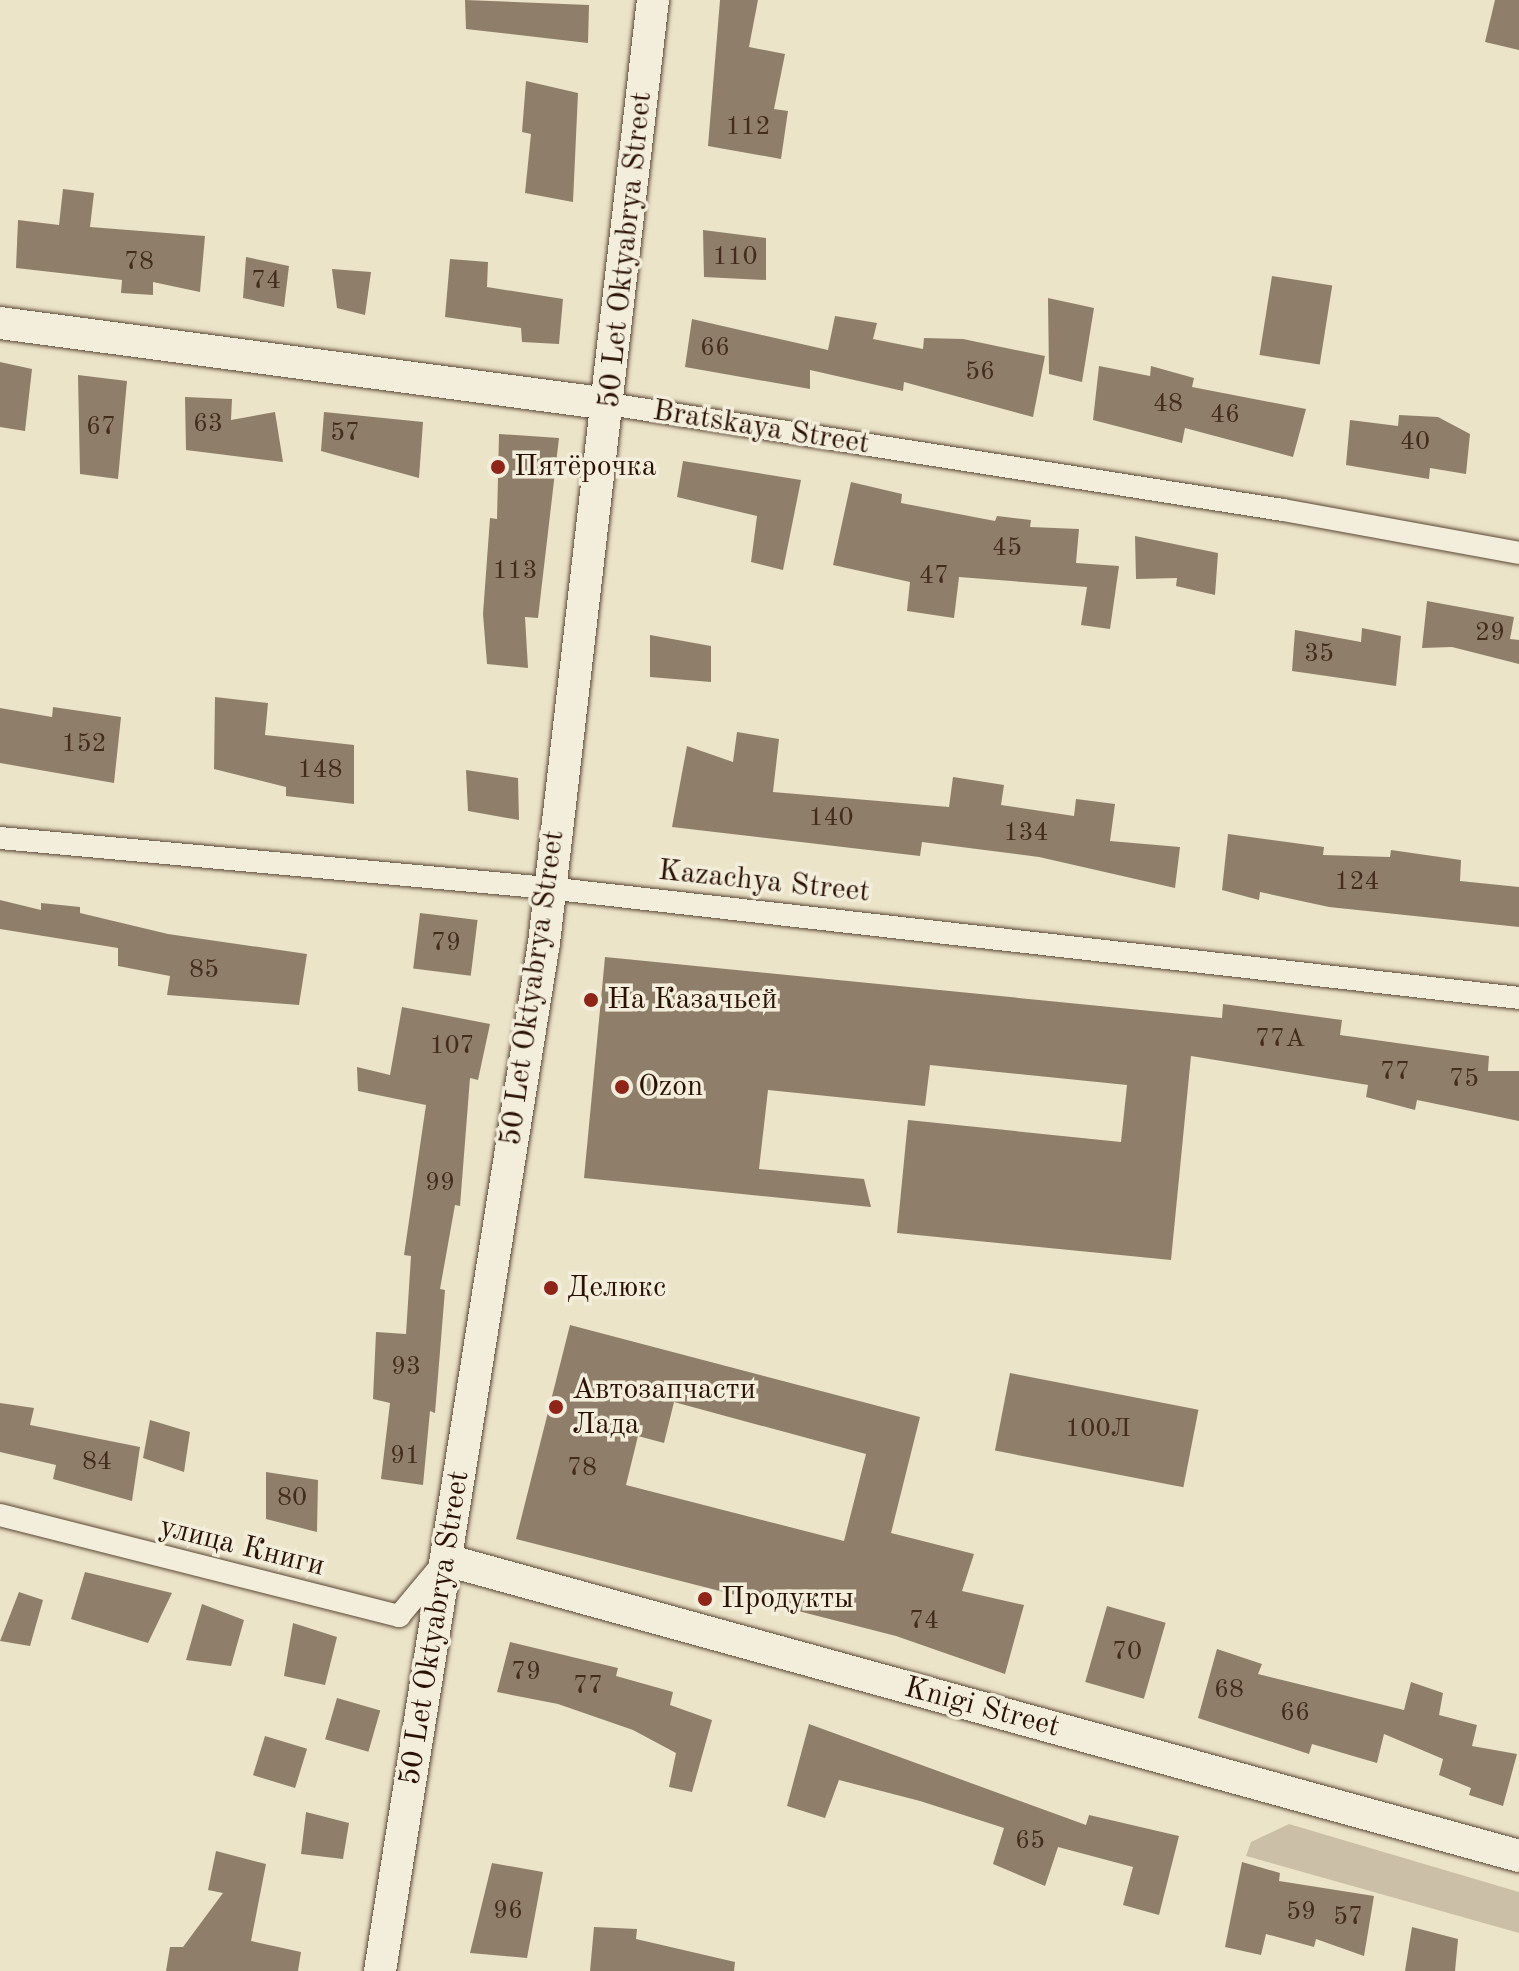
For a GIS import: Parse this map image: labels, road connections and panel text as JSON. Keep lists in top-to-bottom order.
{
  "streets": {
    "main road": ["50 Let Oktyabrya Street", "Bratskaya Street", "Knigi Street"],
    "street": ["Kazachya Street", "улица Книги"]
  },
  "crossings": [
    ["50 Let Oktyabrya Street", "Bratskaya Street"],
    ["50 Let Oktyabrya Street", "Kazachya Street"],
    ["50 Let Oktyabrya Street", "улица Книги"],
    ["50 Let Oktyabrya Street", "Knigi Street"],
    ["улица Книги", "Knigi Street"]
  ],
  "places": [
    "Пятёрочка",
    "На Казачьей",
    "Ozon",
    "Делюкс",
    "Автозапчасти Лада",
    "Продукты"
  ],
  "house_numbers": [
    "112",
    "110",
    "78",
    "74",
    "66",
    "56",
    "48",
    "46",
    "63",
    "67",
    "57",
    "40",
    "45",
    "113",
    "47",
    "29",
    "35",
    "152",
    "148",
    "140",
    "134",
    "124",
    "79",
    "85",
    "77А",
    "107",
    "77",
    "75",
    "99",
    "93",
    "100Л",
    "91",
    "84",
    "78",
    "80",
    "74",
    "70",
    "79",
    "77",
    "68",
    "66",
    "65",
    "96",
    "59",
    "57"
  ]
}
